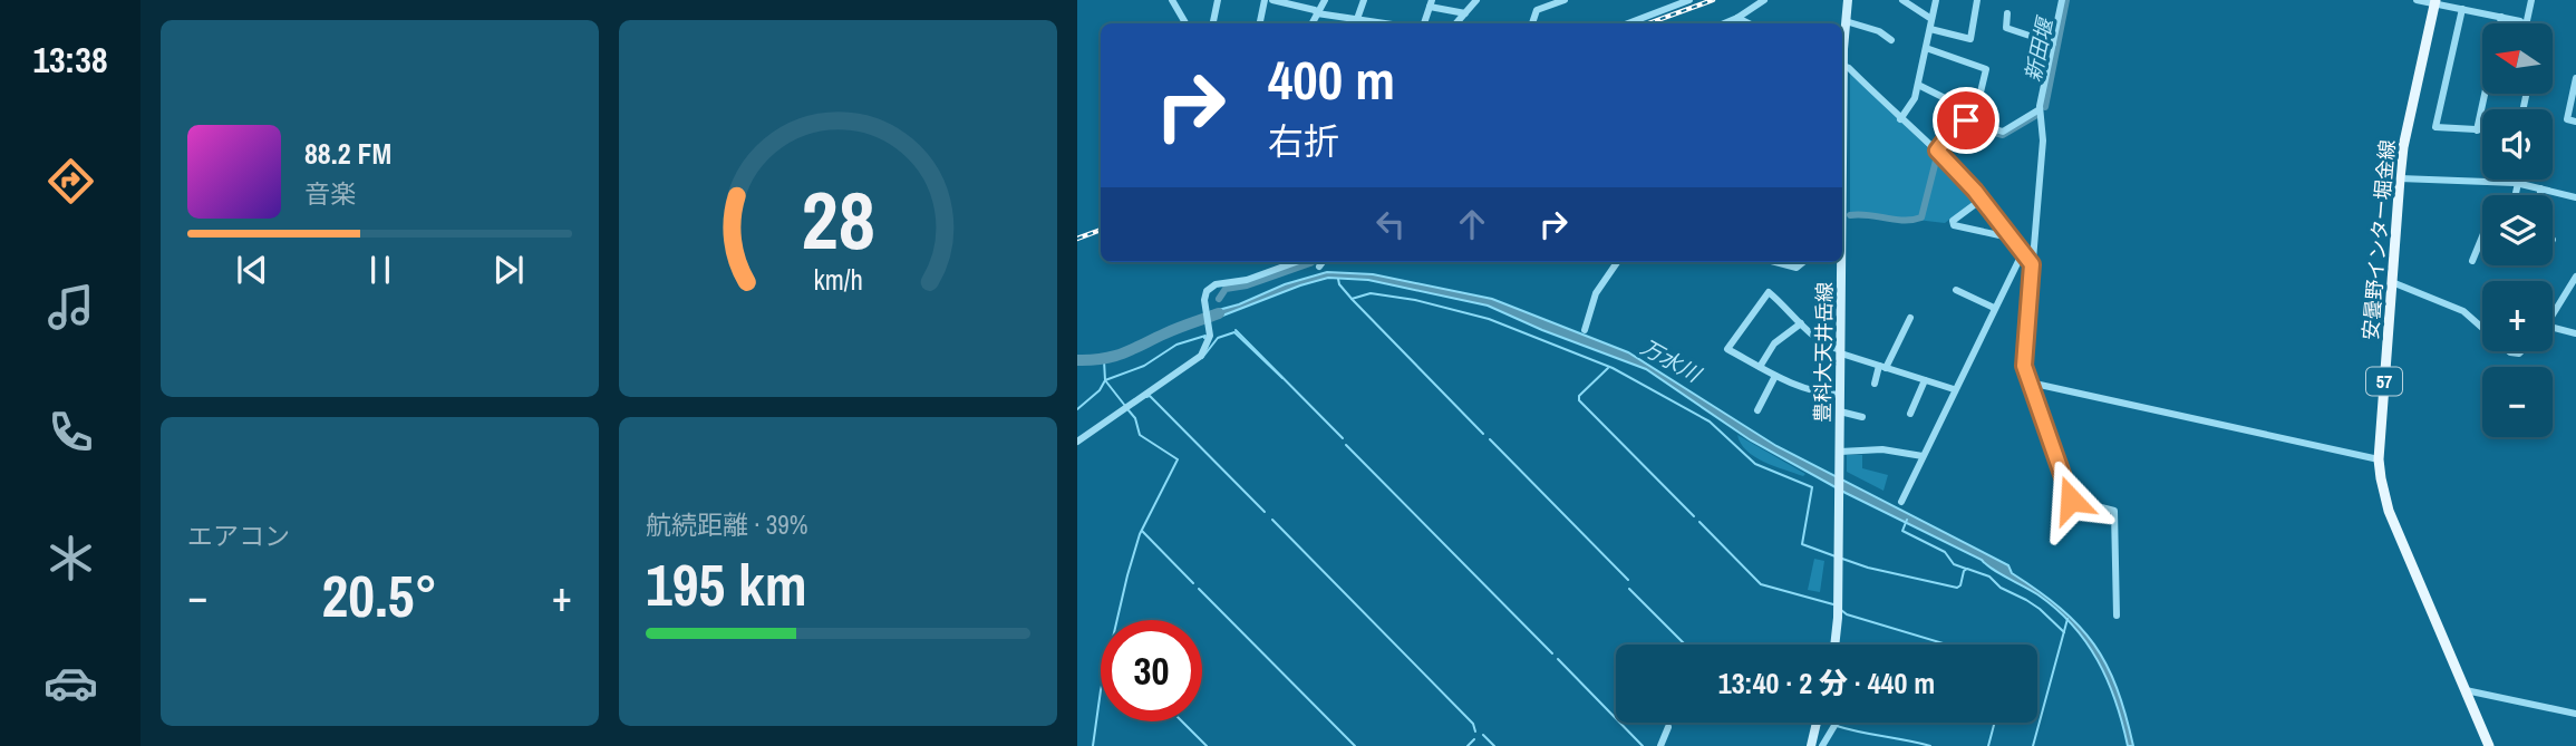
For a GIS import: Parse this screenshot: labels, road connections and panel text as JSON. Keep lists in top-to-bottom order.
{
  "streets": {
    "main road": ["安曇野インター堀金線", "豊科大天井岳線", "57"]
  },
  "water": ["新田堰", "万水川"],
  "north": "left",
  "page": {
    "tabs": "13:38",
    "map_buttons": ["+", "−"],
    "turn": ["400 m", "右折"],
    "song": ["88.2 FM", "音楽"],
    "tile": [
      "エアコン",
      ["航続距離 · 39%", "195 km"]
    ],
    "heat": ["−", "20.5°", "+"],
    "limit": "30",
    "trip": "13:40 · 2 分 · 440 m",
    "gauge": ["28", "km/h"]
  }
}
